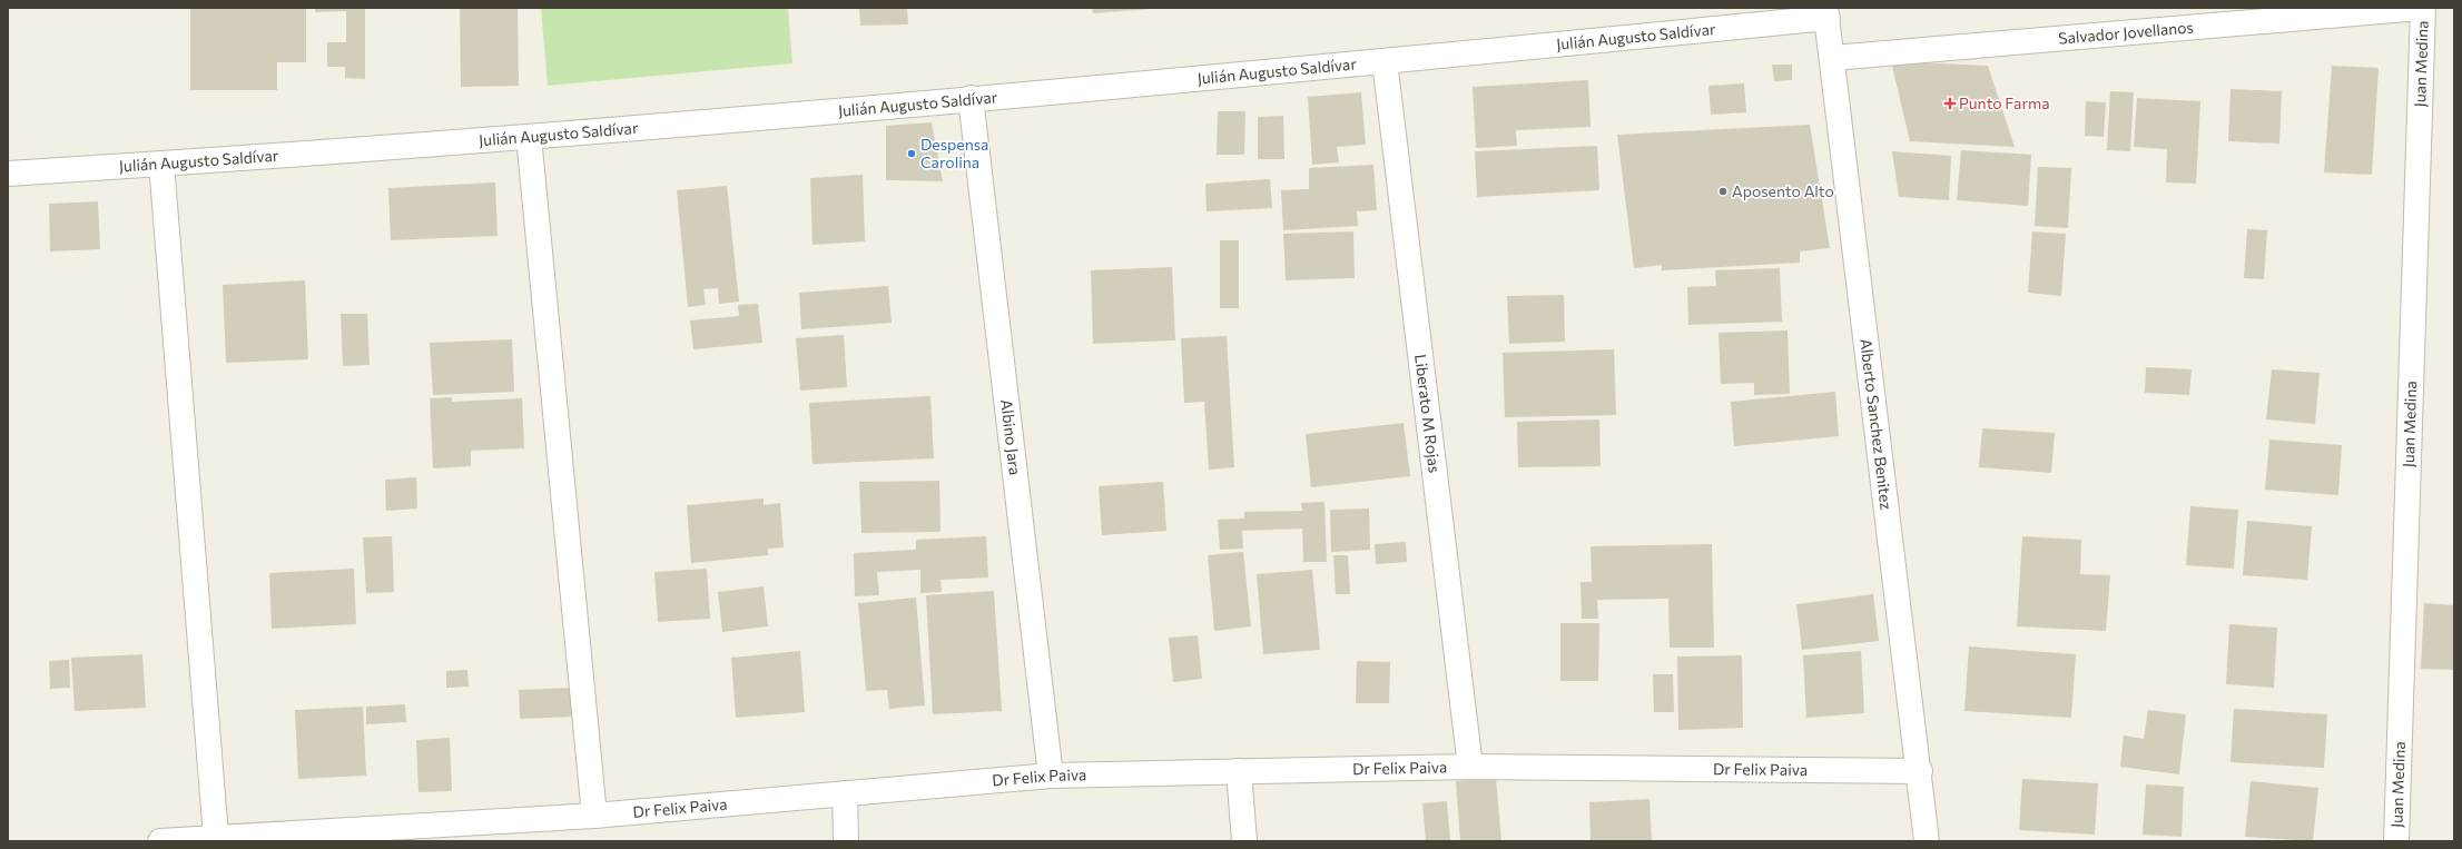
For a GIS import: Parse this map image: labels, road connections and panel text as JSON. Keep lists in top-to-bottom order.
{
  "streets": {
    "street": [
      "Salvador Jovellanos",
      "Julián Augusto Saldívar",
      "Juan Medina",
      "Liberato M Rojas",
      "Alberto Sanchez Benitez",
      "Albino Jara",
      "Dr Felix Paiva"
    ]
  },
  "crossings": [
    ["Salvador Jovellanos", "Alberto Sanchez Benitez"],
    ["Julián Augusto Saldívar", "Liberato M Rojas"],
    ["Julián Augusto Saldívar", "Alberto Sanchez Benitez"],
    ["Julián Augusto Saldívar", "Albino Jara"],
    ["Liberato M Rojas", "Dr Felix Paiva"],
    ["Alberto Sanchez Benitez", "Dr Felix Paiva"],
    ["Albino Jara", "Dr Felix Paiva"]
  ],
  "places": {
    "health": ["Punto Farma"],
    "other": ["Despensa Carolina", "Aposento Alto"]
  }
}
